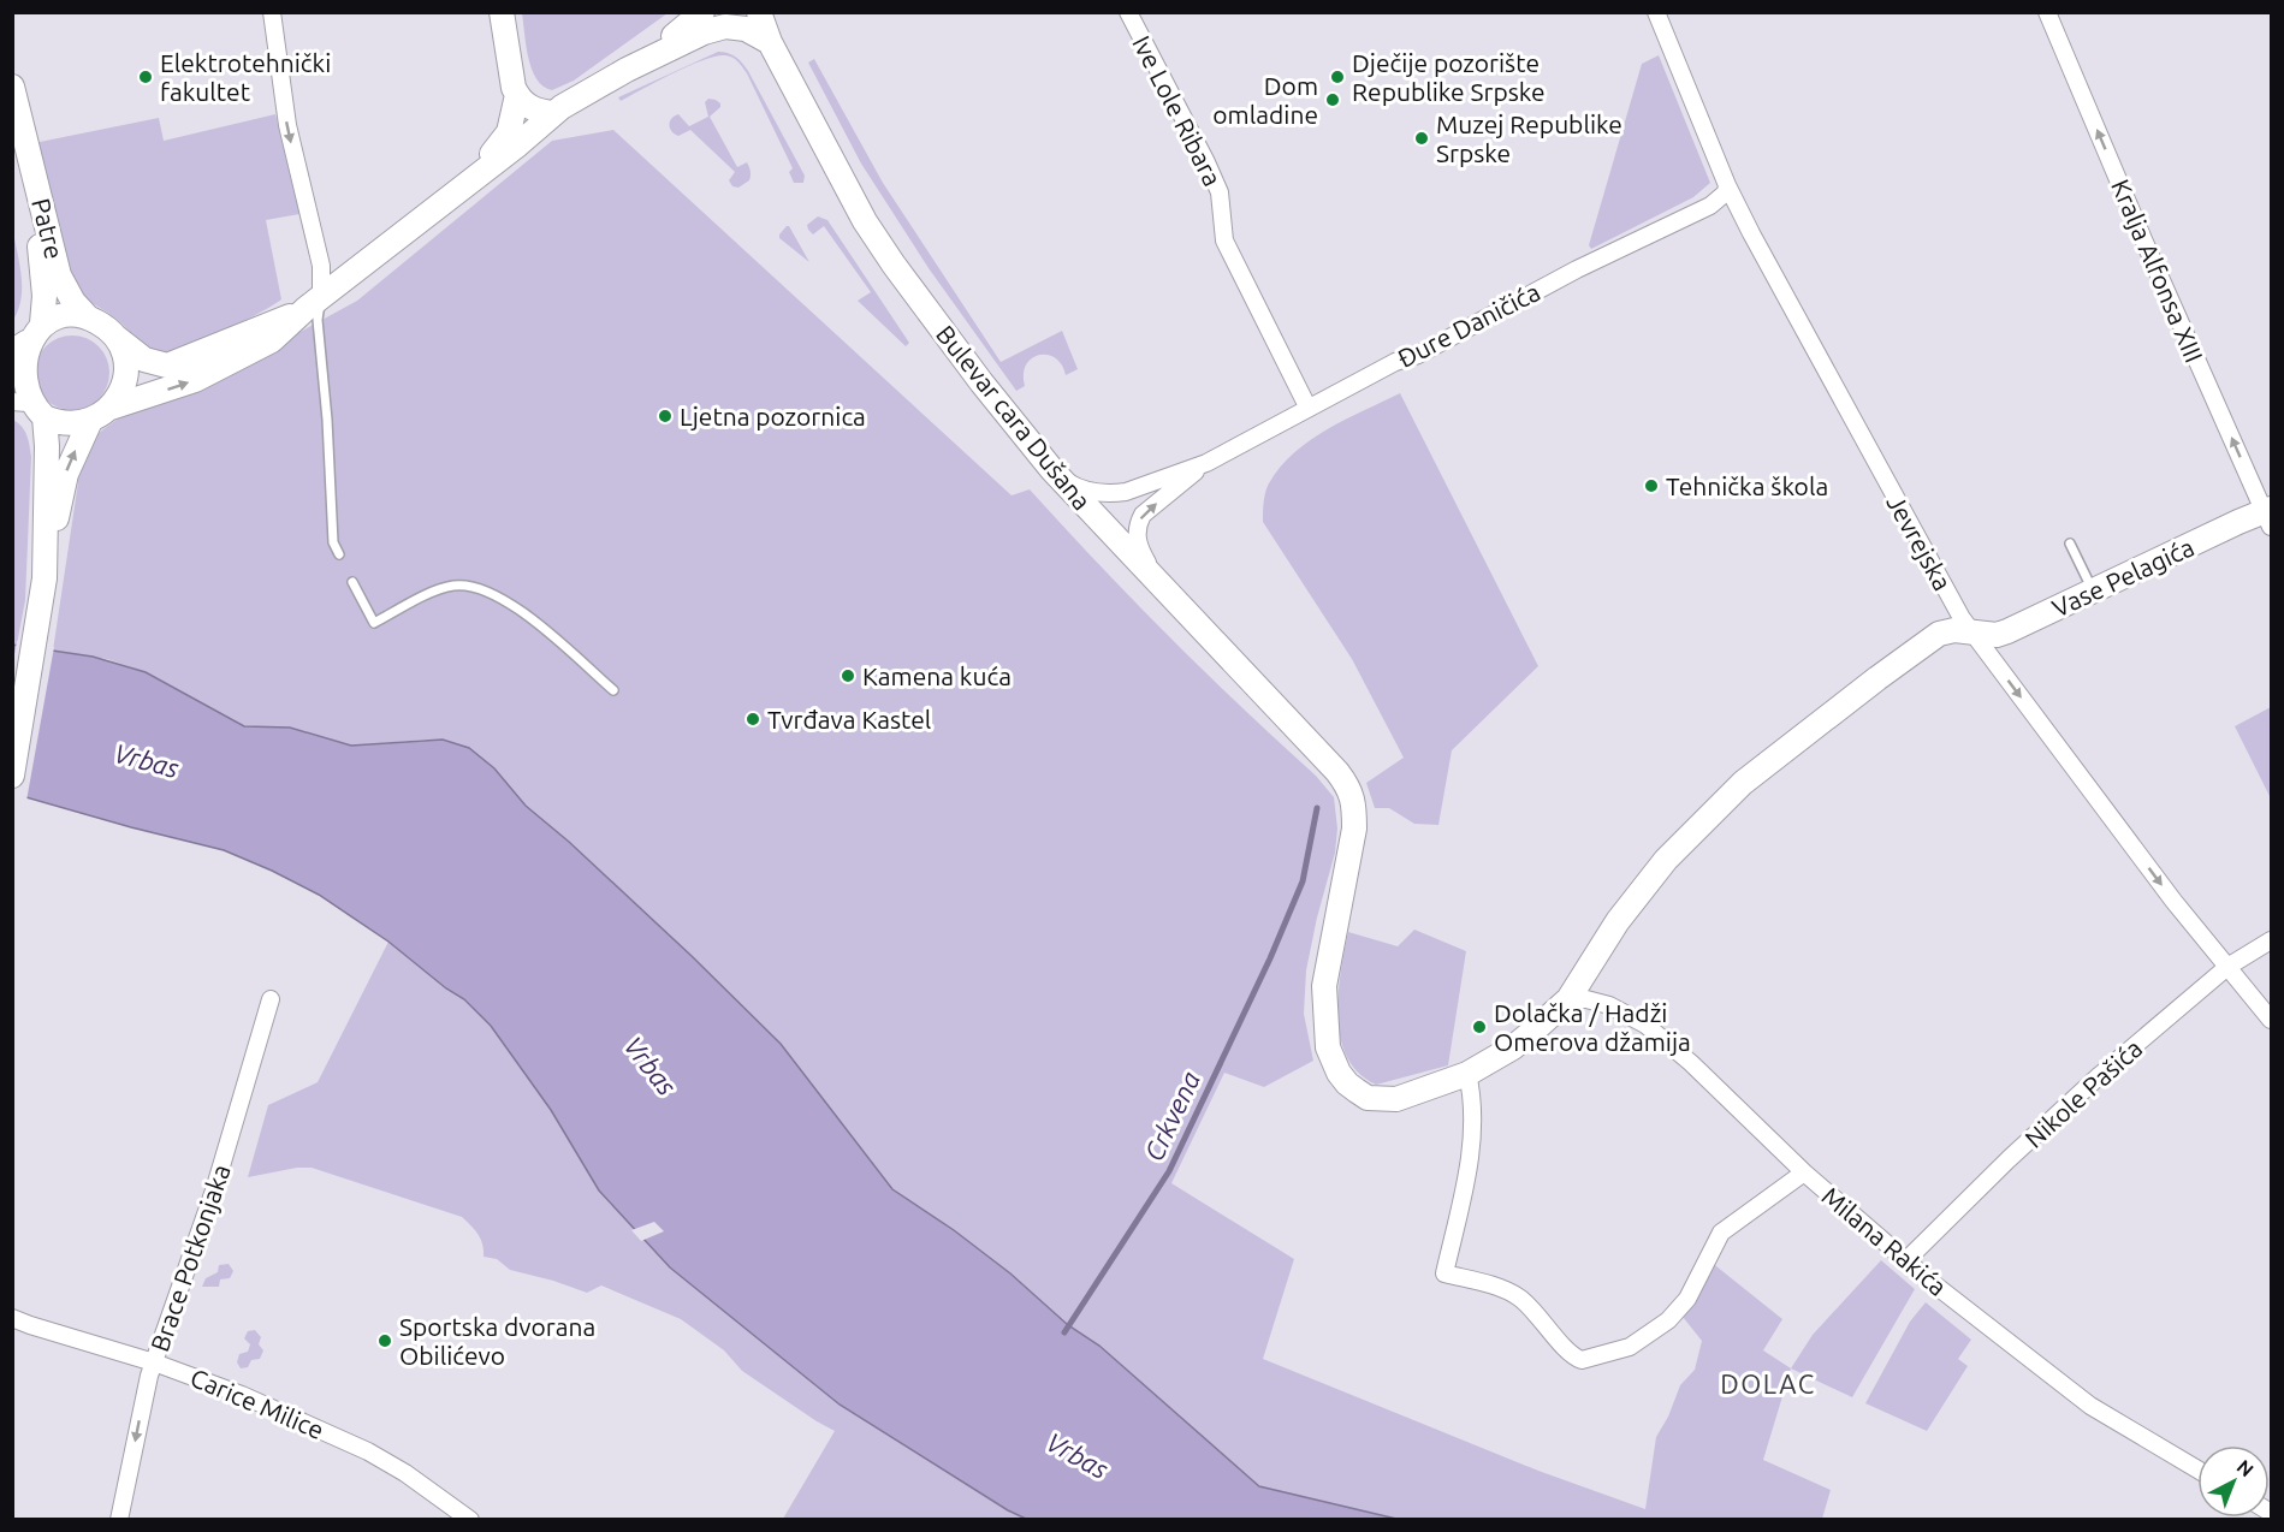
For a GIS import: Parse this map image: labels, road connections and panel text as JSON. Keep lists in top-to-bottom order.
{
  "streets": {
    "street": [
      "Ive Lole Ribara",
      "Patre",
      "Kralja Alfonsa XIII",
      "Đure Daničića",
      "Bulevar cara Dušana",
      "Jevrejska",
      "Vase Pelagića",
      "Nikole Pašića",
      "Milana Rakića",
      "Brace Potkonjaka",
      "Carice Milice"
    ]
  },
  "crossings": [
    ["Ive Lole Ribara", "Đure Daničića"],
    ["Kralja Alfonsa XIII", "Vase Pelagića"],
    ["Đure Daničića", "Bulevar cara Dušana"],
    ["Đure Daničića", "Jevrejska"],
    ["Bulevar cara Dušana", "Vase Pelagića"],
    ["Bulevar cara Dušana", "Milana Rakića"],
    ["Jevrejska", "Vase Pelagića"],
    ["Jevrejska", "Nikole Pašića"],
    ["Vase Pelagića", "Milana Rakića"],
    ["Nikole Pašića", "Milana Rakića"],
    ["Brace Potkonjaka", "Carice Milice"]
  ],
  "one_way": ["Kralja Alfonsa XIII", "Jevrejska"],
  "districts": ["DOLAC"],
  "water": ["Vrbas", "Crkvena"],
  "places": [
    "Elektrotehnički fakultet",
    "Dječije pozorište Republike Srpske",
    "Dom omladine",
    "Muzej Republike Srpske",
    "Ljetna pozornica",
    "Tehnička škola",
    "Kamena kuća",
    "Tvrđava Kastel",
    "Dolačka / Hadži Omerova džamija",
    "Sportska dvorana Obilićevo"
  ],
  "north": "top right"
}
